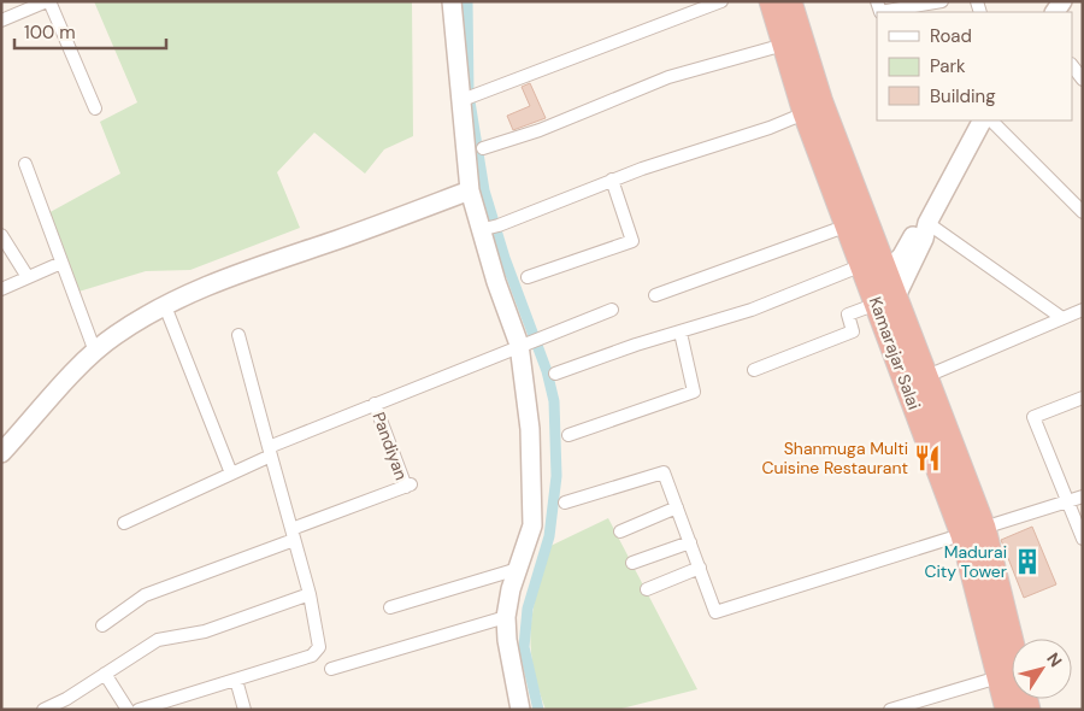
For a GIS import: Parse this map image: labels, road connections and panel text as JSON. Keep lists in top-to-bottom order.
{
  "streets": {
    "highway": ["Kamarajar Salai"],
    "street": ["Pandiyan"]
  },
  "places": {
    "restaurant": ["Shanmuga Multi Cuisine Restaurant"],
    "building": ["Madurai City Tower"]
  },
  "legend": ["Road", "Park", "Building"],
  "scale_bar": "100 m",
  "north": "top right"
}
